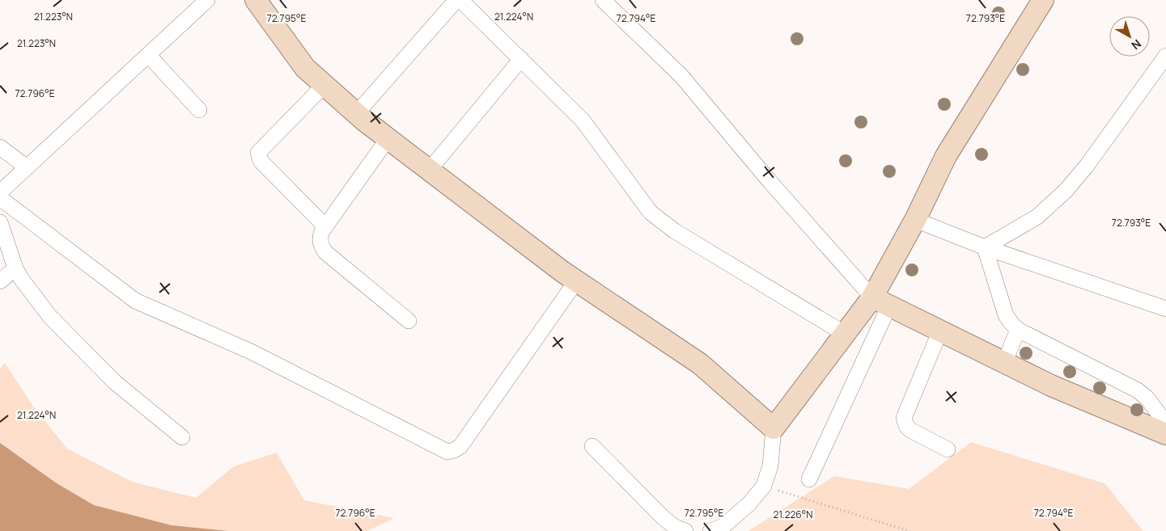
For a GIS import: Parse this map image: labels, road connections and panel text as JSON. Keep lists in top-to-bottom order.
{
  "north": "bottom right",
  "coordinates": [
    "21.223°N",
    "21.224°N",
    "72.795°E",
    "72.794°E",
    "72.793°E",
    "72.796°E",
    "21.226°N"
  ]
}
